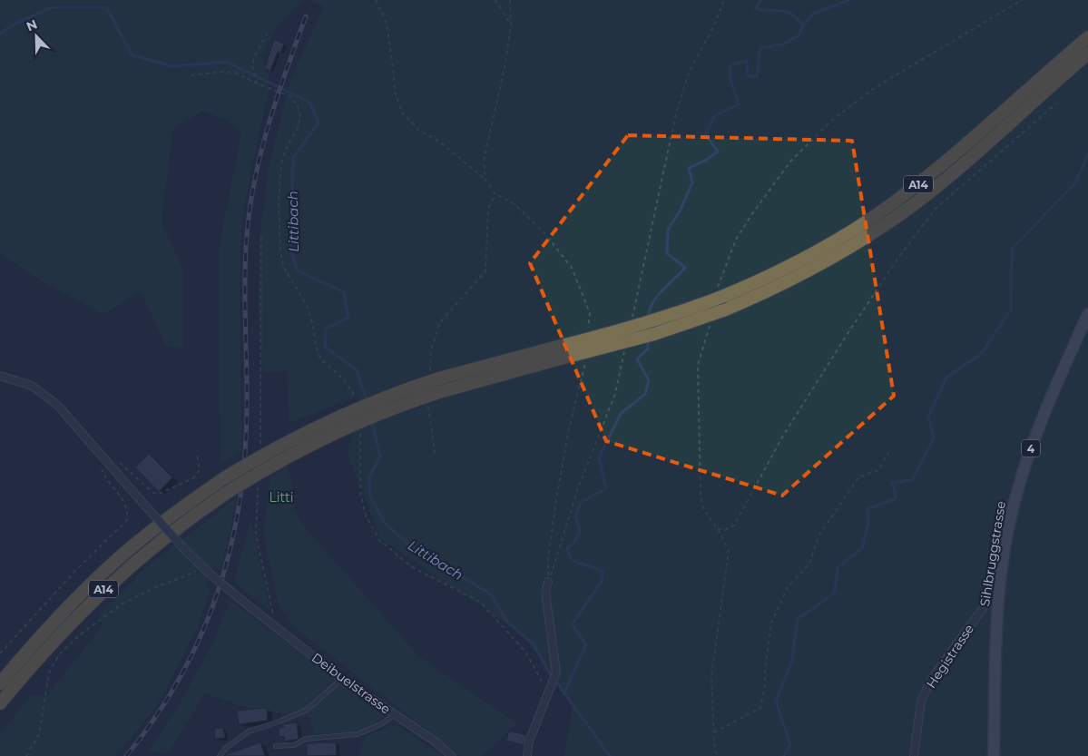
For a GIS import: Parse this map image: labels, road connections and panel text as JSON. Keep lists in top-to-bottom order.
{
  "streets": {
    "highway": ["A14"],
    "main road": ["4", "Sihlbruggstrasse"],
    "street": ["Hegistrasse", "Deibuelstrasse"]
  },
  "crossings": [
    ["Sihlbruggstrasse", "Hegistrasse"]
  ],
  "water": ["Littibach"],
  "parks": ["Litti"],
  "north": "top left"
}
